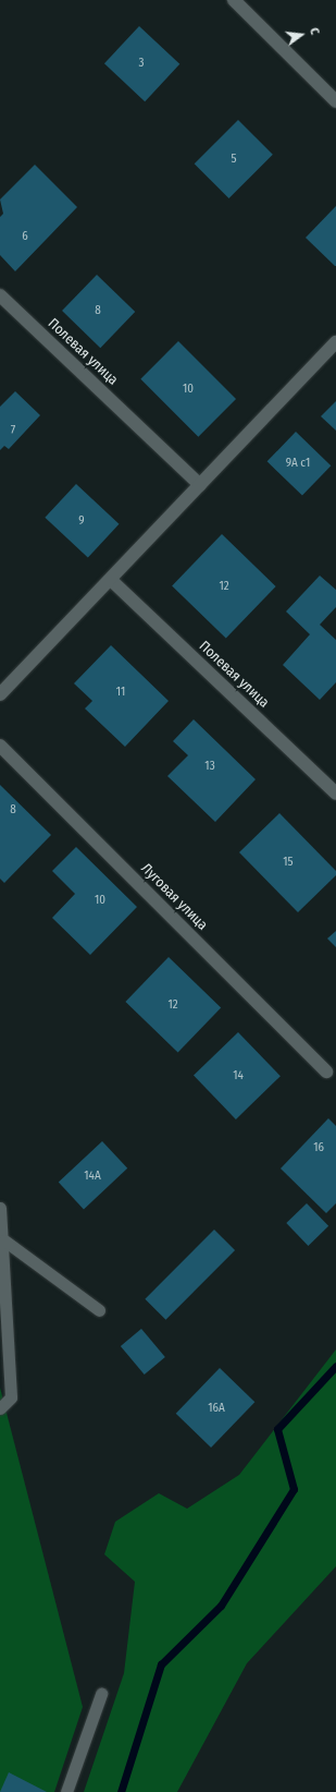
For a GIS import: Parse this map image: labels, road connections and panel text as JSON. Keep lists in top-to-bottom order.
{
  "streets": {
    "street": ["Полевая улица", "Луговая улица"]
  },
  "house_numbers": [
    "3",
    "5",
    "6",
    "8",
    "10",
    "7",
    "9А с1",
    "9",
    "12",
    "11",
    "13",
    "8",
    "15",
    "10",
    "12",
    "14",
    "16",
    "14А",
    "16А"
  ],
  "north": "right"
}
